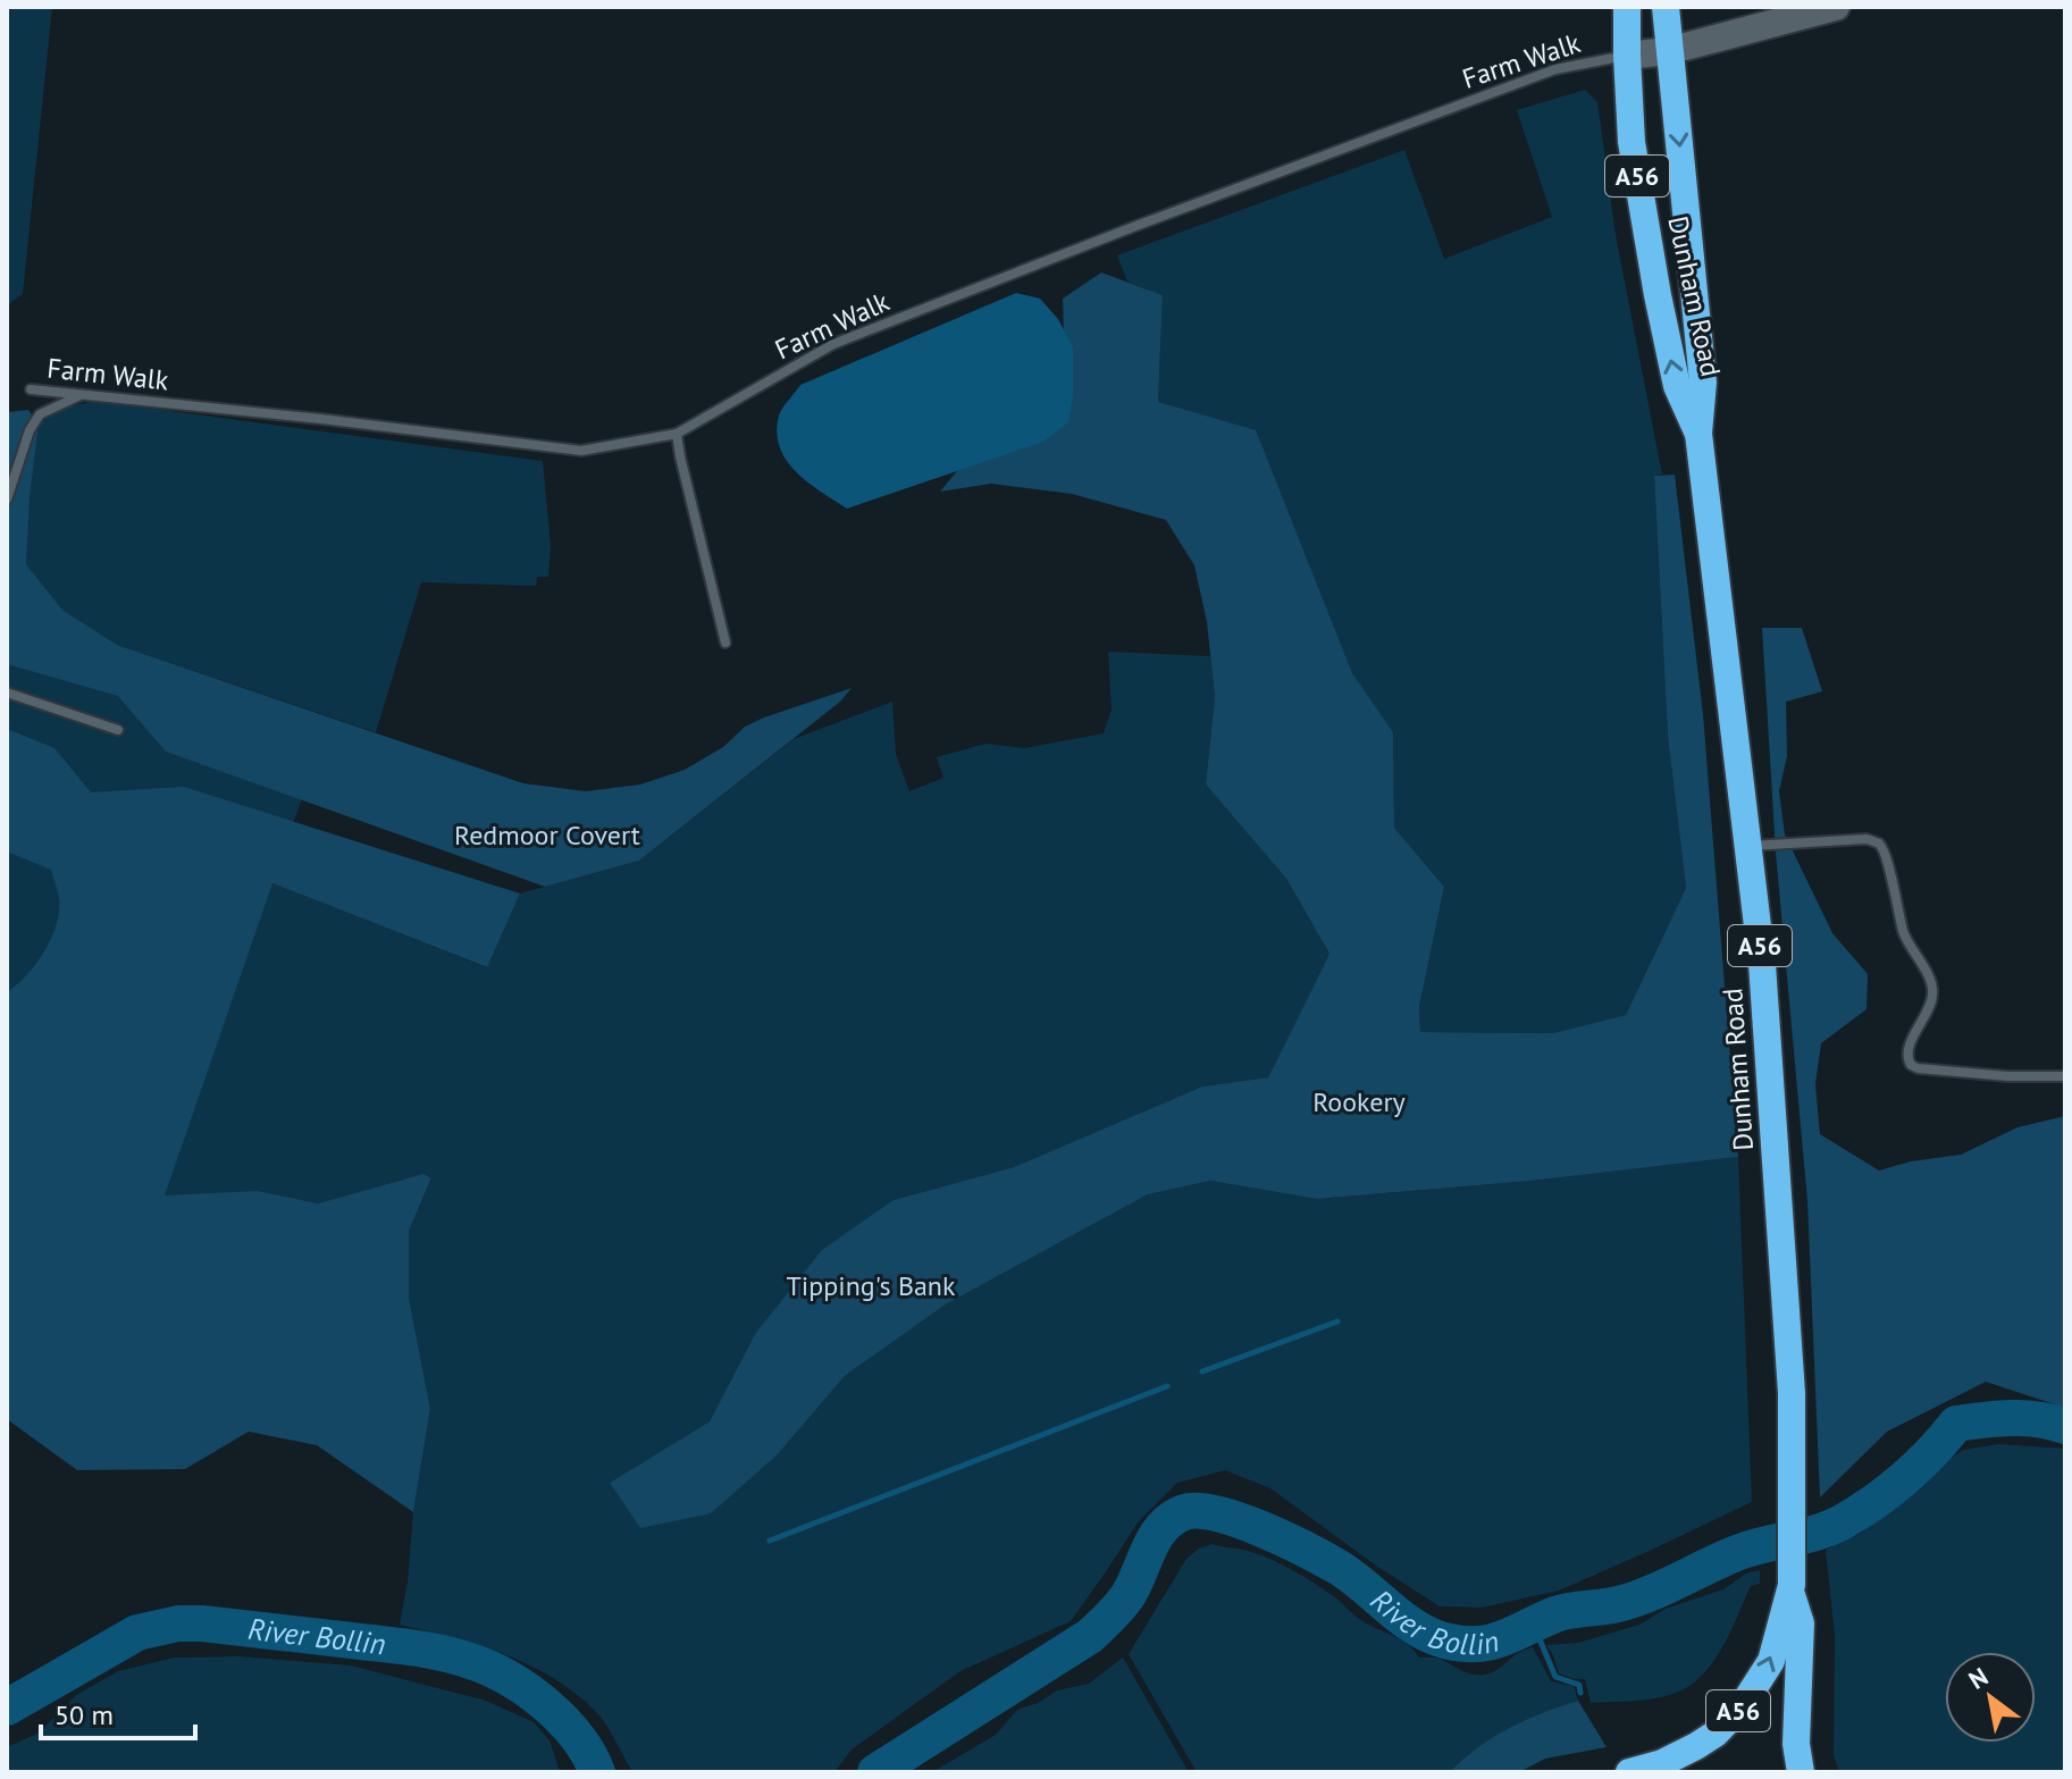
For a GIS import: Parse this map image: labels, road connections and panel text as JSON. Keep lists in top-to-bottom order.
{
  "streets": {
    "highway": ["A56", "Dunham Road"],
    "lane": ["Farm Walk"]
  },
  "crossings": [
    ["Farm Walk", "Dunham Road"]
  ],
  "water": ["River Bollin"],
  "parks": ["Redmoor Covert", "Rookery", "Tipping's Bank"],
  "scale_bar": "50 m",
  "north": "top left"
}
